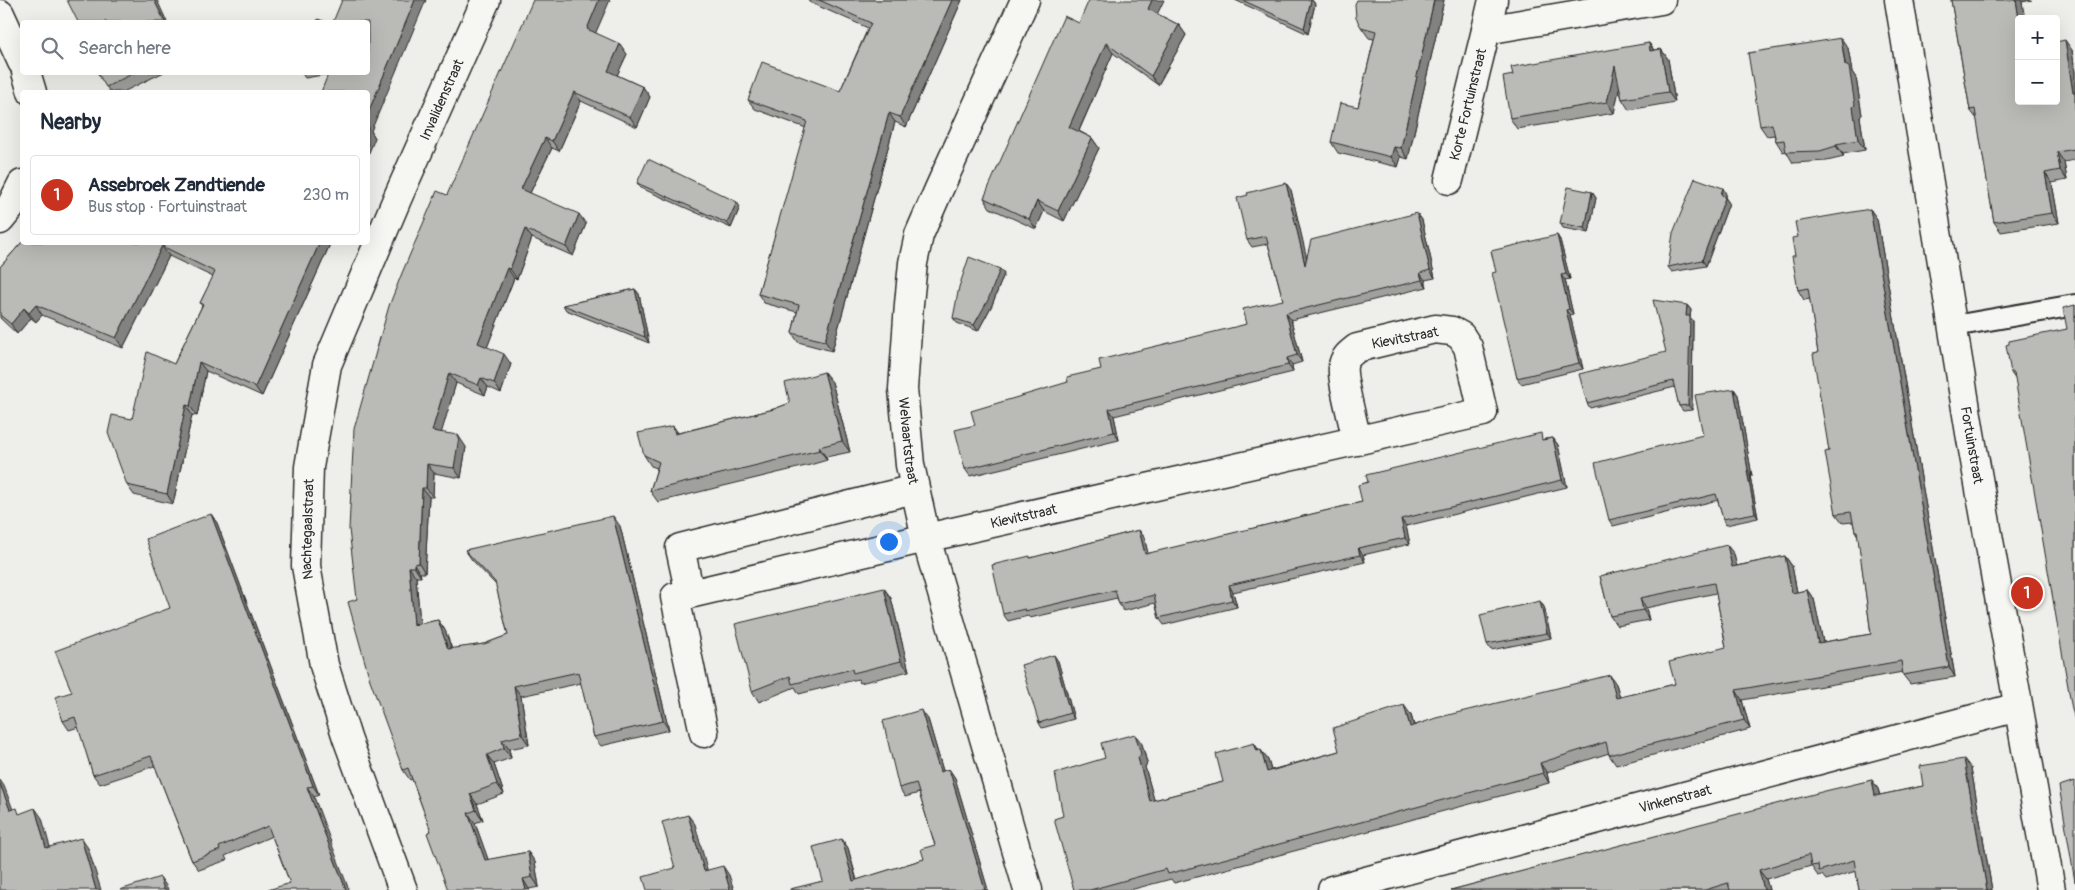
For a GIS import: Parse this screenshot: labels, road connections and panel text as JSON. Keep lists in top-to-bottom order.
{
  "streets": {
    "street": [
      "Invalidenstraat",
      "Korte Fortuinstraat",
      "Kievitstraat",
      "Welvaartstraat",
      "Fortuinstraat",
      "Nachtegaalstraat",
      "Vinkenstraat"
    ]
  },
  "crossings": [
    ["Invalidenstraat", "Nachtegaalstraat"],
    ["Kievitstraat", "Welvaartstraat"],
    ["Fortuinstraat", "Vinkenstraat"]
  ],
  "page": {
    "map_buttons": ["+", "−"],
    "search": "Search here",
    "heading": "Nearby",
    "list": [
      {
        "mark": "1",
        "name": "Assebroek Zandtiende",
        "note": "Bus stop · Fortuinstraat",
        "value": "230 m"
      }
    ],
    "pins": "1"
  }
}
